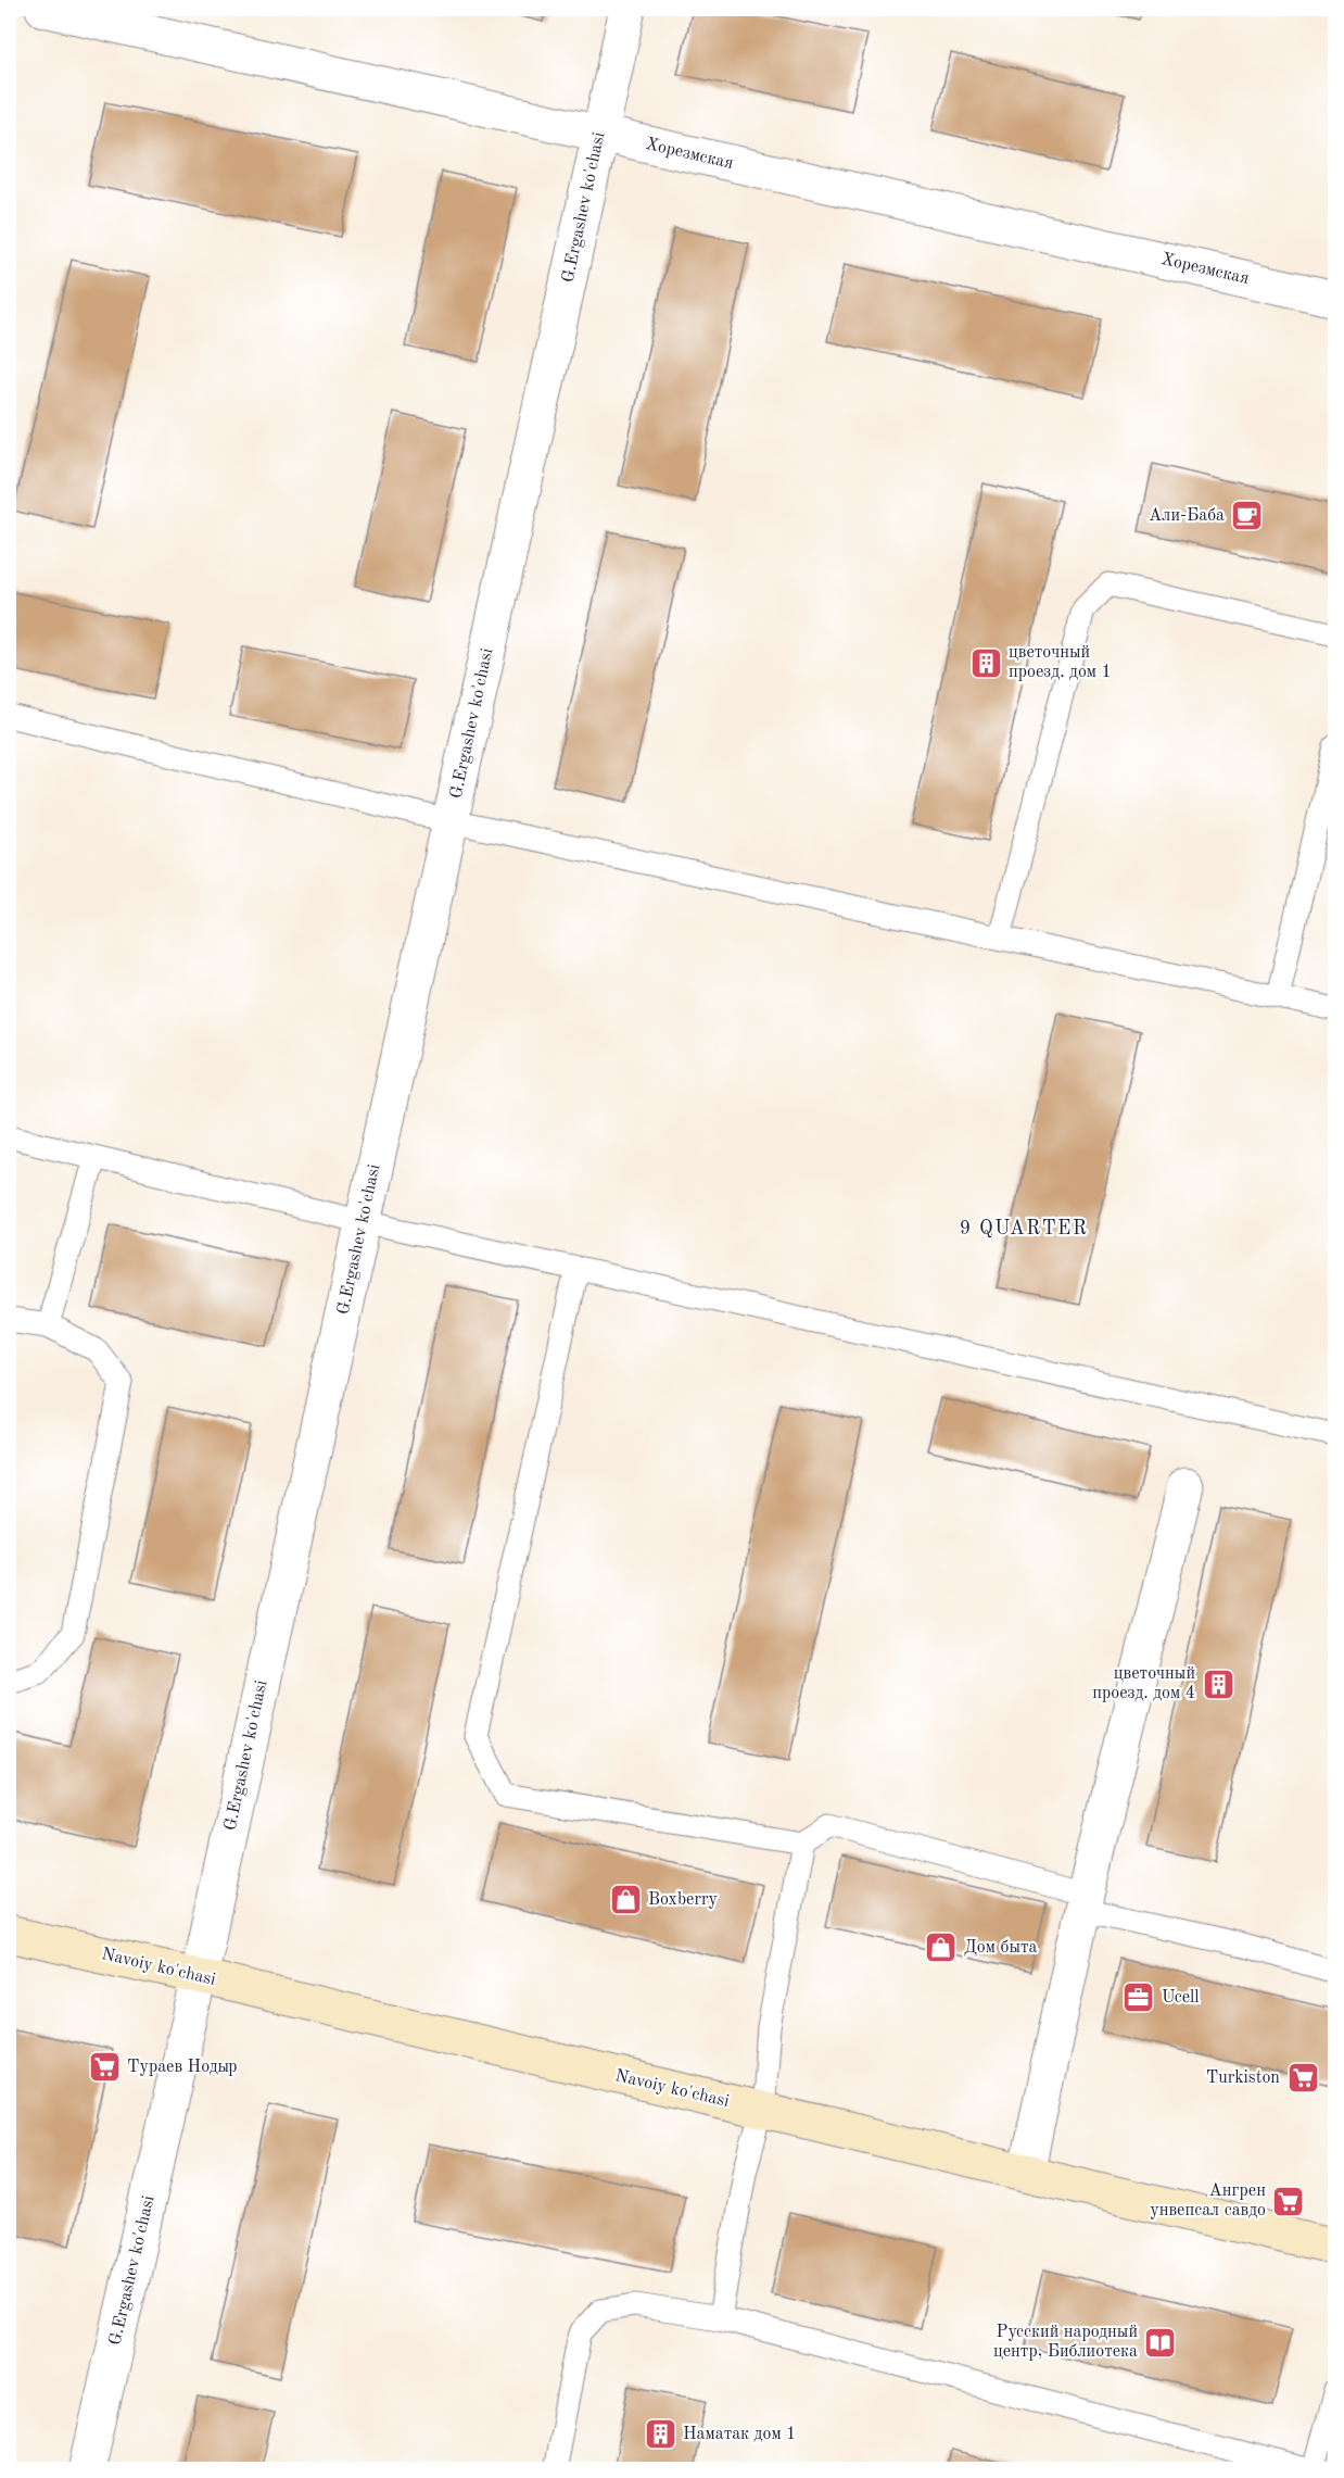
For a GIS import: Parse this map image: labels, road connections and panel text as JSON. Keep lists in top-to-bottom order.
{
  "streets": {
    "main road": ["Navoiy ko'chasi"],
    "street": ["Хорезмская", "G.Ergashev ko'chasi"]
  },
  "crossings": [
    ["Хорезмская", "G.Ergashev ko'chasi"],
    ["G.Ergashev ko'chasi", "Navoiy ko'chasi"]
  ],
  "districts": ["9 QUARTER"],
  "places": {
    "cafe": ["Али-Баба"],
    "building": ["цветочный проезд. дом 1", "цветочный проезд. дом 4", "Наматак дом 1"],
    "shop": ["Boxberry", "Дом быта"],
    "office": ["Ucell"],
    "supermarket": ["Тураев Нодыр", "Turkiston", "Ангрен унвепсал савдо"],
    "library": ["Русский народный центр, Библиотека"]
  }
}
